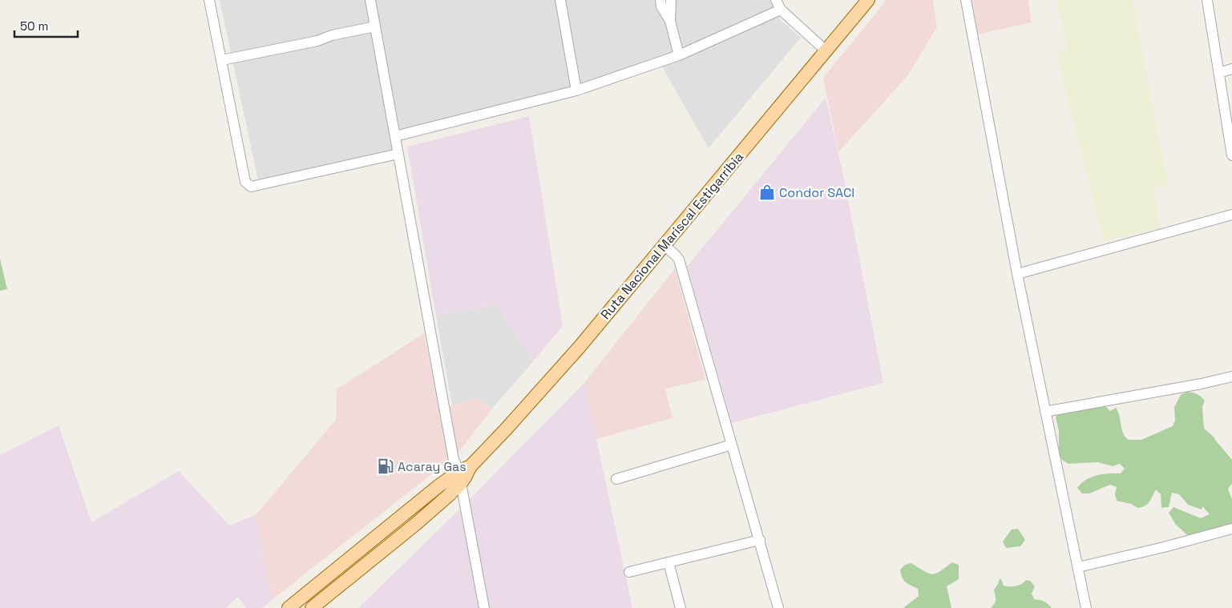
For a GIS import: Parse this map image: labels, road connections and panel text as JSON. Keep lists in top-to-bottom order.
{
  "streets": {
    "main road": ["Ruta Nacional Mariscal Estigarribia"]
  },
  "places": {
    "shop": ["Condor SACI"],
    "fuel station": ["Acaray Gas"]
  },
  "scale_bar": "50 m"
}
